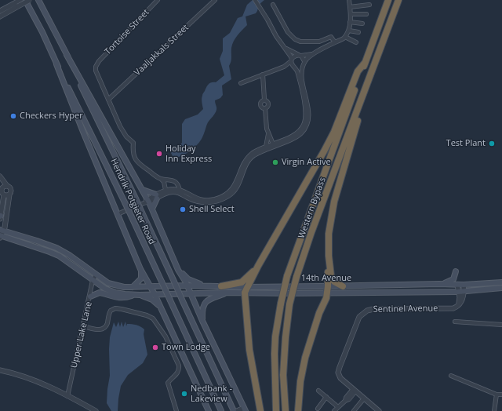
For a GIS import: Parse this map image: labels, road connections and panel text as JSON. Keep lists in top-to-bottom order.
{
  "streets": {
    "highway": ["Western Bypass"],
    "main road": ["Hendrik Potgieter Road", "14th Avenue"],
    "street": [
      "Tortoise Street",
      "Vaaljakkals Street",
      "Sentinel Avenue",
      "Upper Lake Lane"
    ]
  },
  "crossings": [
    ["Tortoise Street", "Vaaljakkals Street"],
    ["14th Avenue", "Upper Lake Lane"]
  ],
  "places": [
    "Checkers Hyper",
    "Test Plant",
    "Holiday Inn Express",
    "Virgin Active",
    "Shell Select",
    "Town Lodge",
    "Nedbank - Lakeview"
  ]
}
